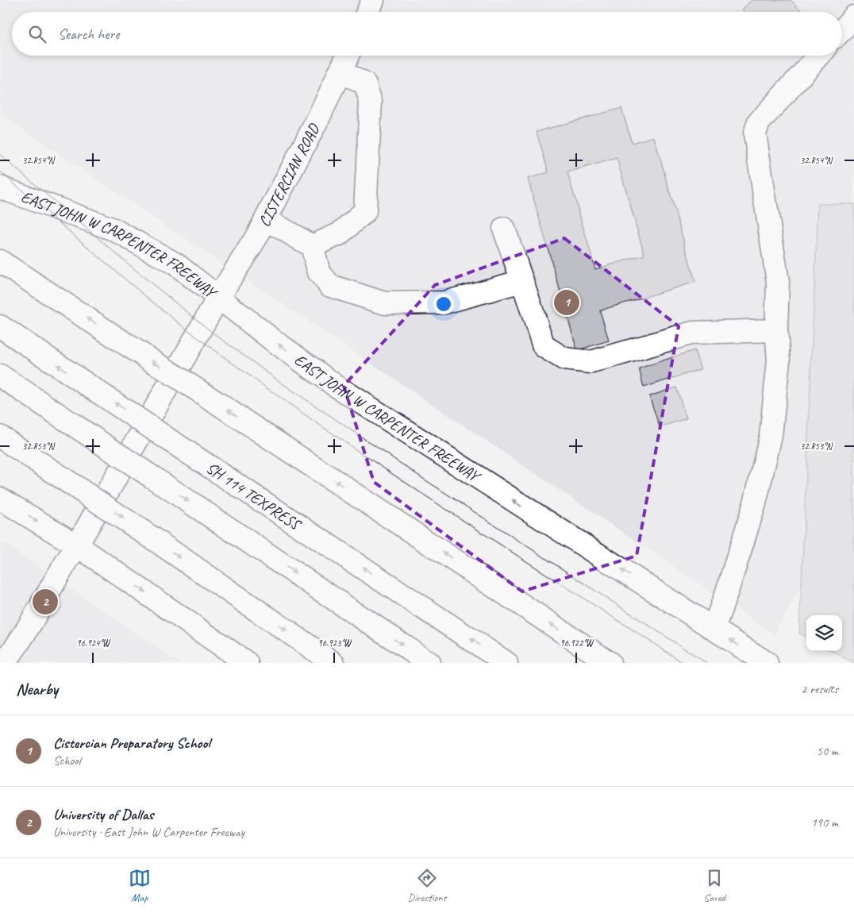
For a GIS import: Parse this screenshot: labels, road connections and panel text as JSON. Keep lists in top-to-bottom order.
{
  "streets": {
    "main road": ["CISTERCIAN ROAD", "EAST JOHN W CARPENTER FREEWAY", "SH 114 TEXPRESS"]
  },
  "crossings": [
    ["CISTERCIAN ROAD", "EAST JOHN W CARPENTER FREEWAY"]
  ],
  "page": {
    "search": "Search here",
    "pins": ["1", "2"],
    "heading": ["Nearby", "2 results"],
    "list": [
      {
        "mark": "1",
        "name": "Cistercian Preparatory School",
        "note": "School",
        "value": "50 m"
      },
      {
        "mark": "2",
        "name": "University of Dallas",
        "note": "University · East John W Carpenter Freeway",
        "value": "190 m"
      }
    ],
    "nav": ["Map", "Directions", "Saved"]
  },
  "coordinates": [
    "32.854°N",
    "32.853°N",
    "96.924°W",
    "96.923°W",
    "96.922°W"
  ]
}
